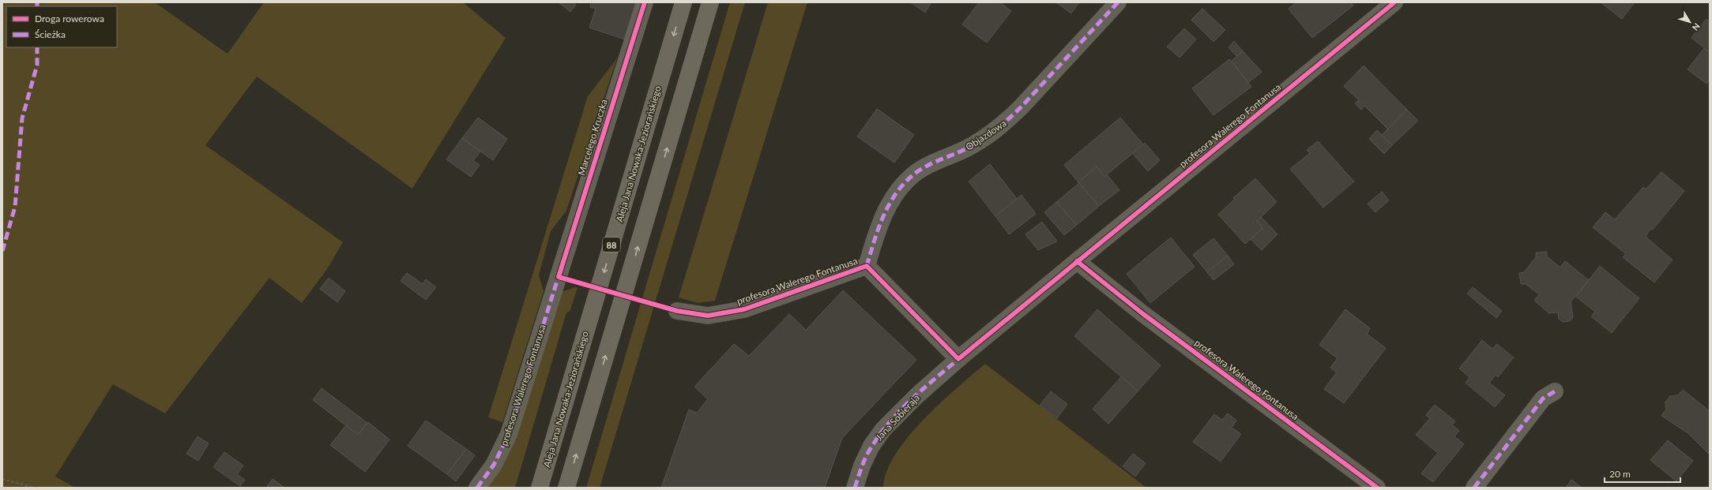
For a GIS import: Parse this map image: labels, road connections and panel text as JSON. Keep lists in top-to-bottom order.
{
  "streets": {
    "main road": ["Aleja Jana Nowaka-Jeziorańskiego", "88"],
    "street": [
      "profesora Walerego Fontanusa",
      "Objazdowa",
      "Marcelego Kruczka",
      "Jana Sobieraja"
    ]
  },
  "crossings": [
    ["profesora Walerego Fontanusa", "Objazdowa"],
    ["profesora Walerego Fontanusa", "Marcelego Kruczka"],
    ["profesora Walerego Fontanusa", "Jana Sobieraja"]
  ],
  "legend": ["Droga rowerowa", "Ścieżka"],
  "scale_bar": "20 m",
  "north": "bottom right"
}
